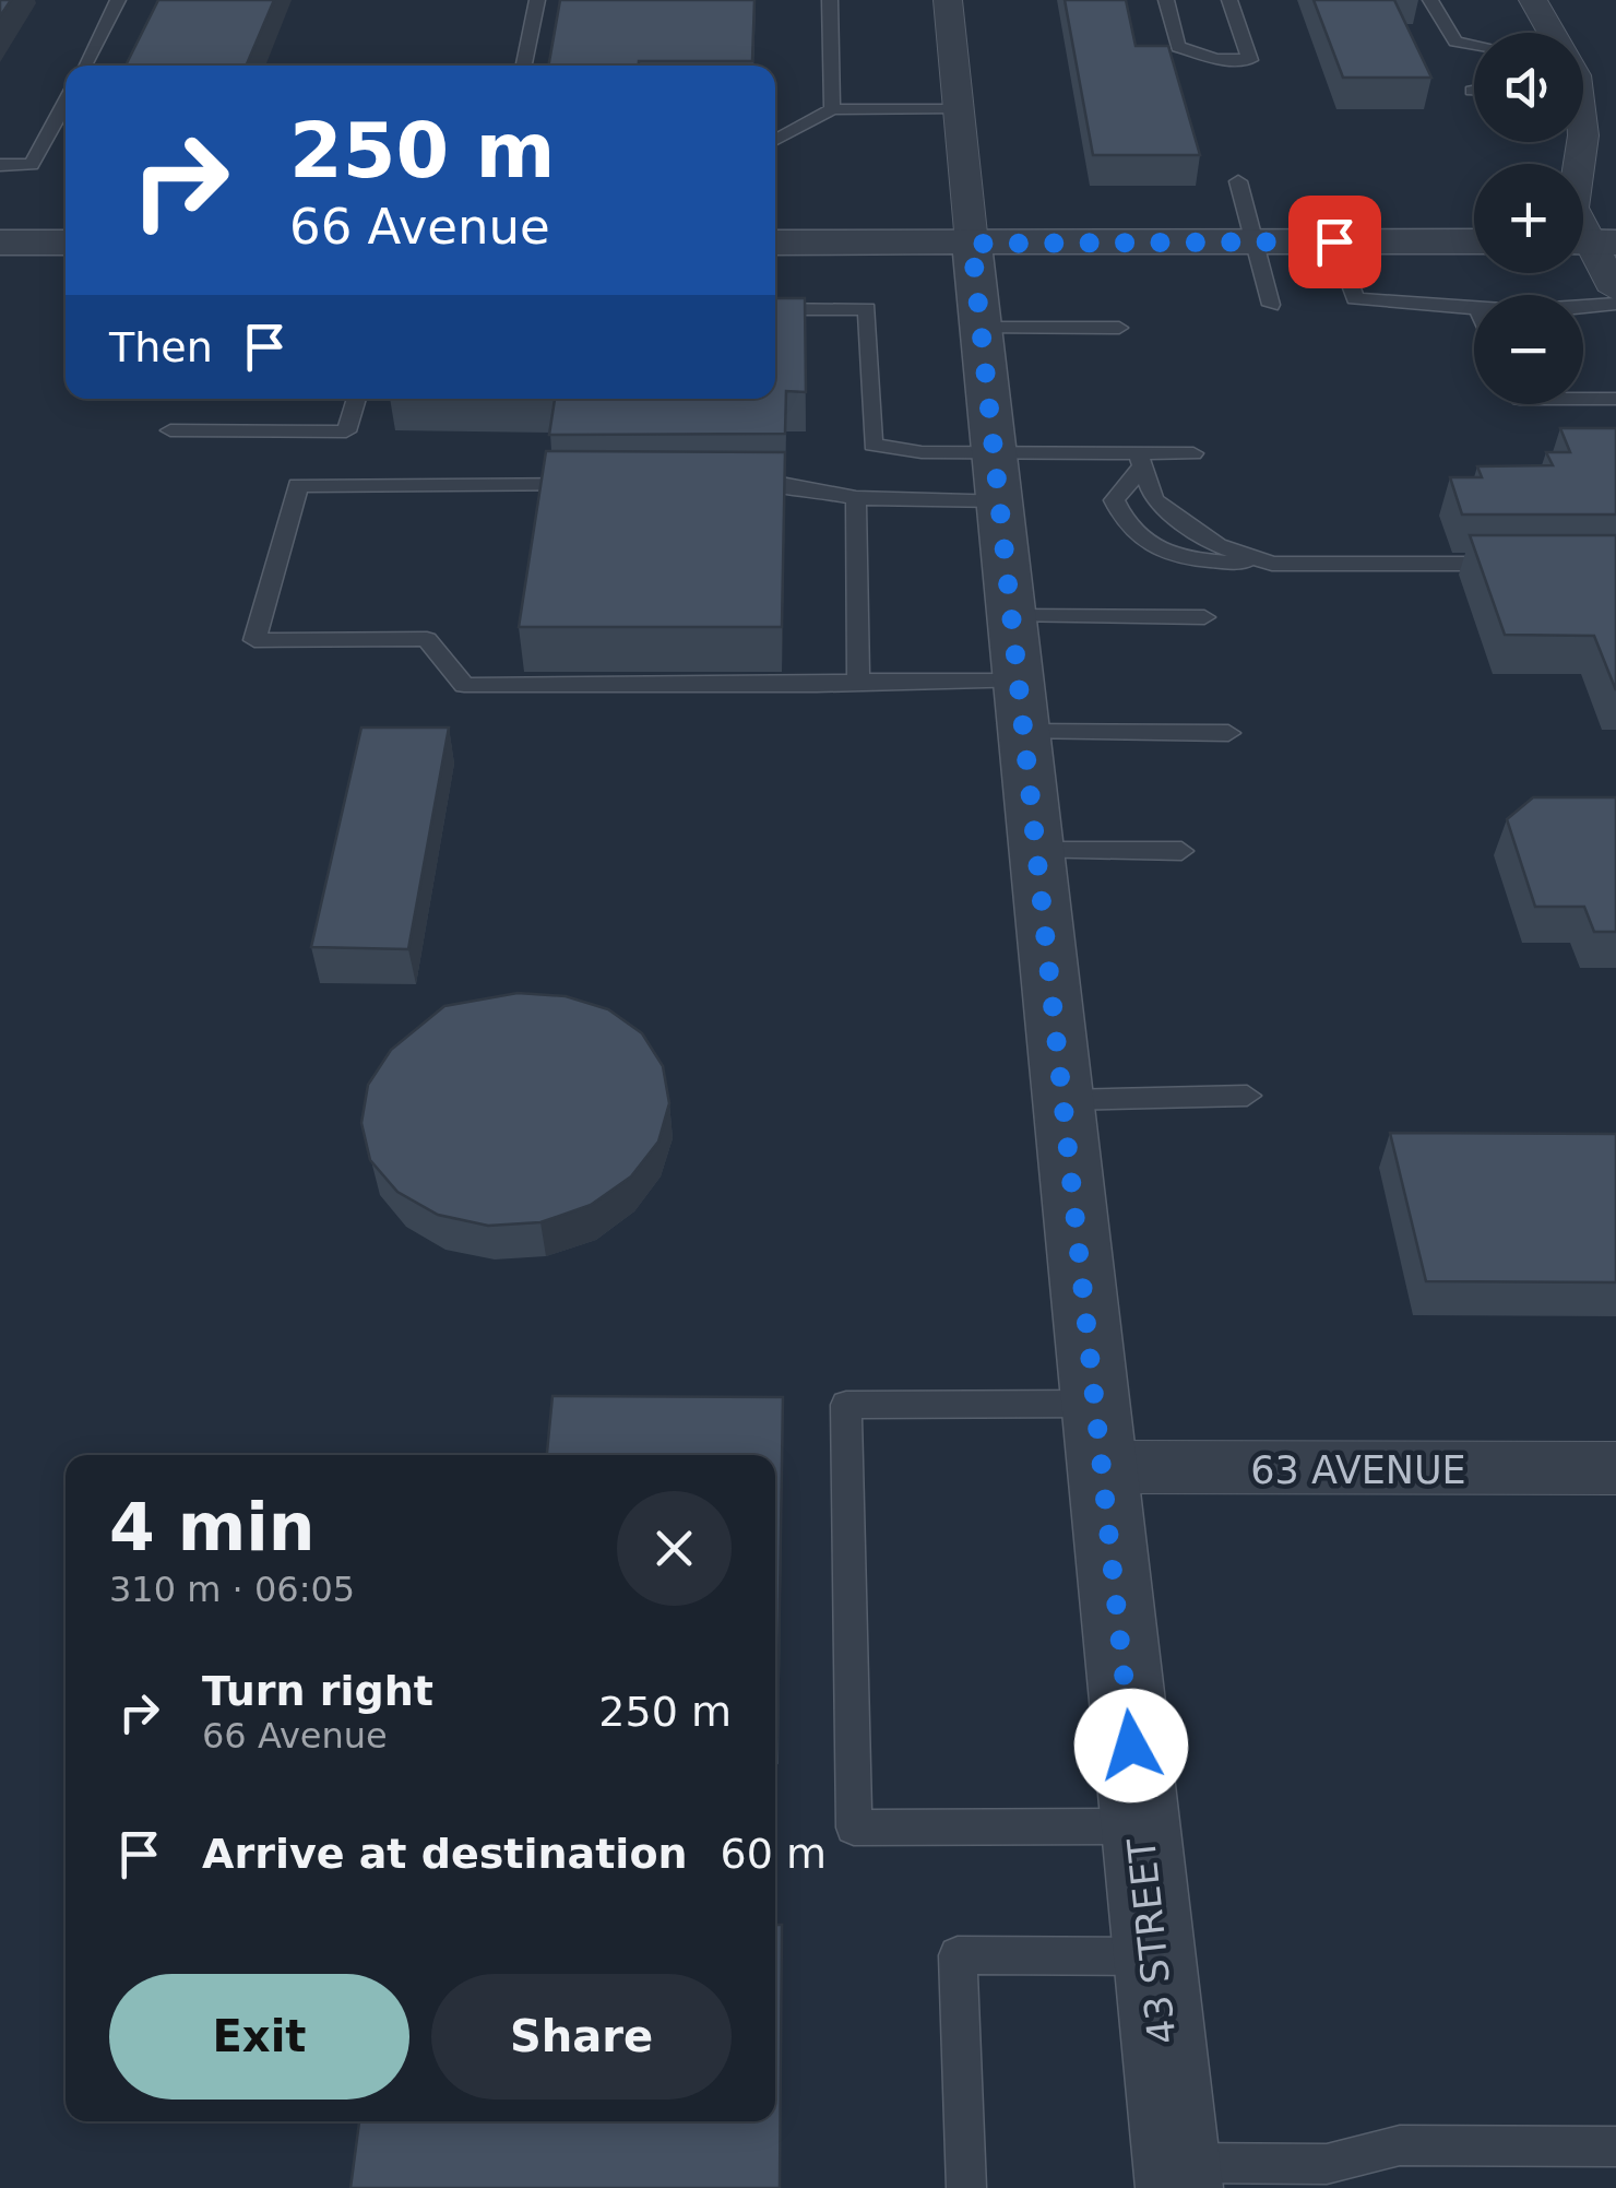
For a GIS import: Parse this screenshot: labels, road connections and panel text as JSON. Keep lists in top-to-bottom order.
{
  "streets": {
    "street": ["63 AVENUE", "43 STREET"]
  },
  "crossings": [
    ["63 AVENUE", "43 STREET"]
  ],
  "page": {
    "map_buttons": ["+", "−"],
    "turn": ["250 m", "66 Avenue"],
    "then": "Then",
    "heading": ["4 min", "310 m · 06:05"],
    "list": [
      {
        "name": "Turn right",
        "note": "66 Avenue",
        "value": "250 m"
      },
      {
        "name": "Arrive at destination",
        "value": "60 m"
      }
    ],
    "buttons": ["Exit", "Share"]
  }
}
